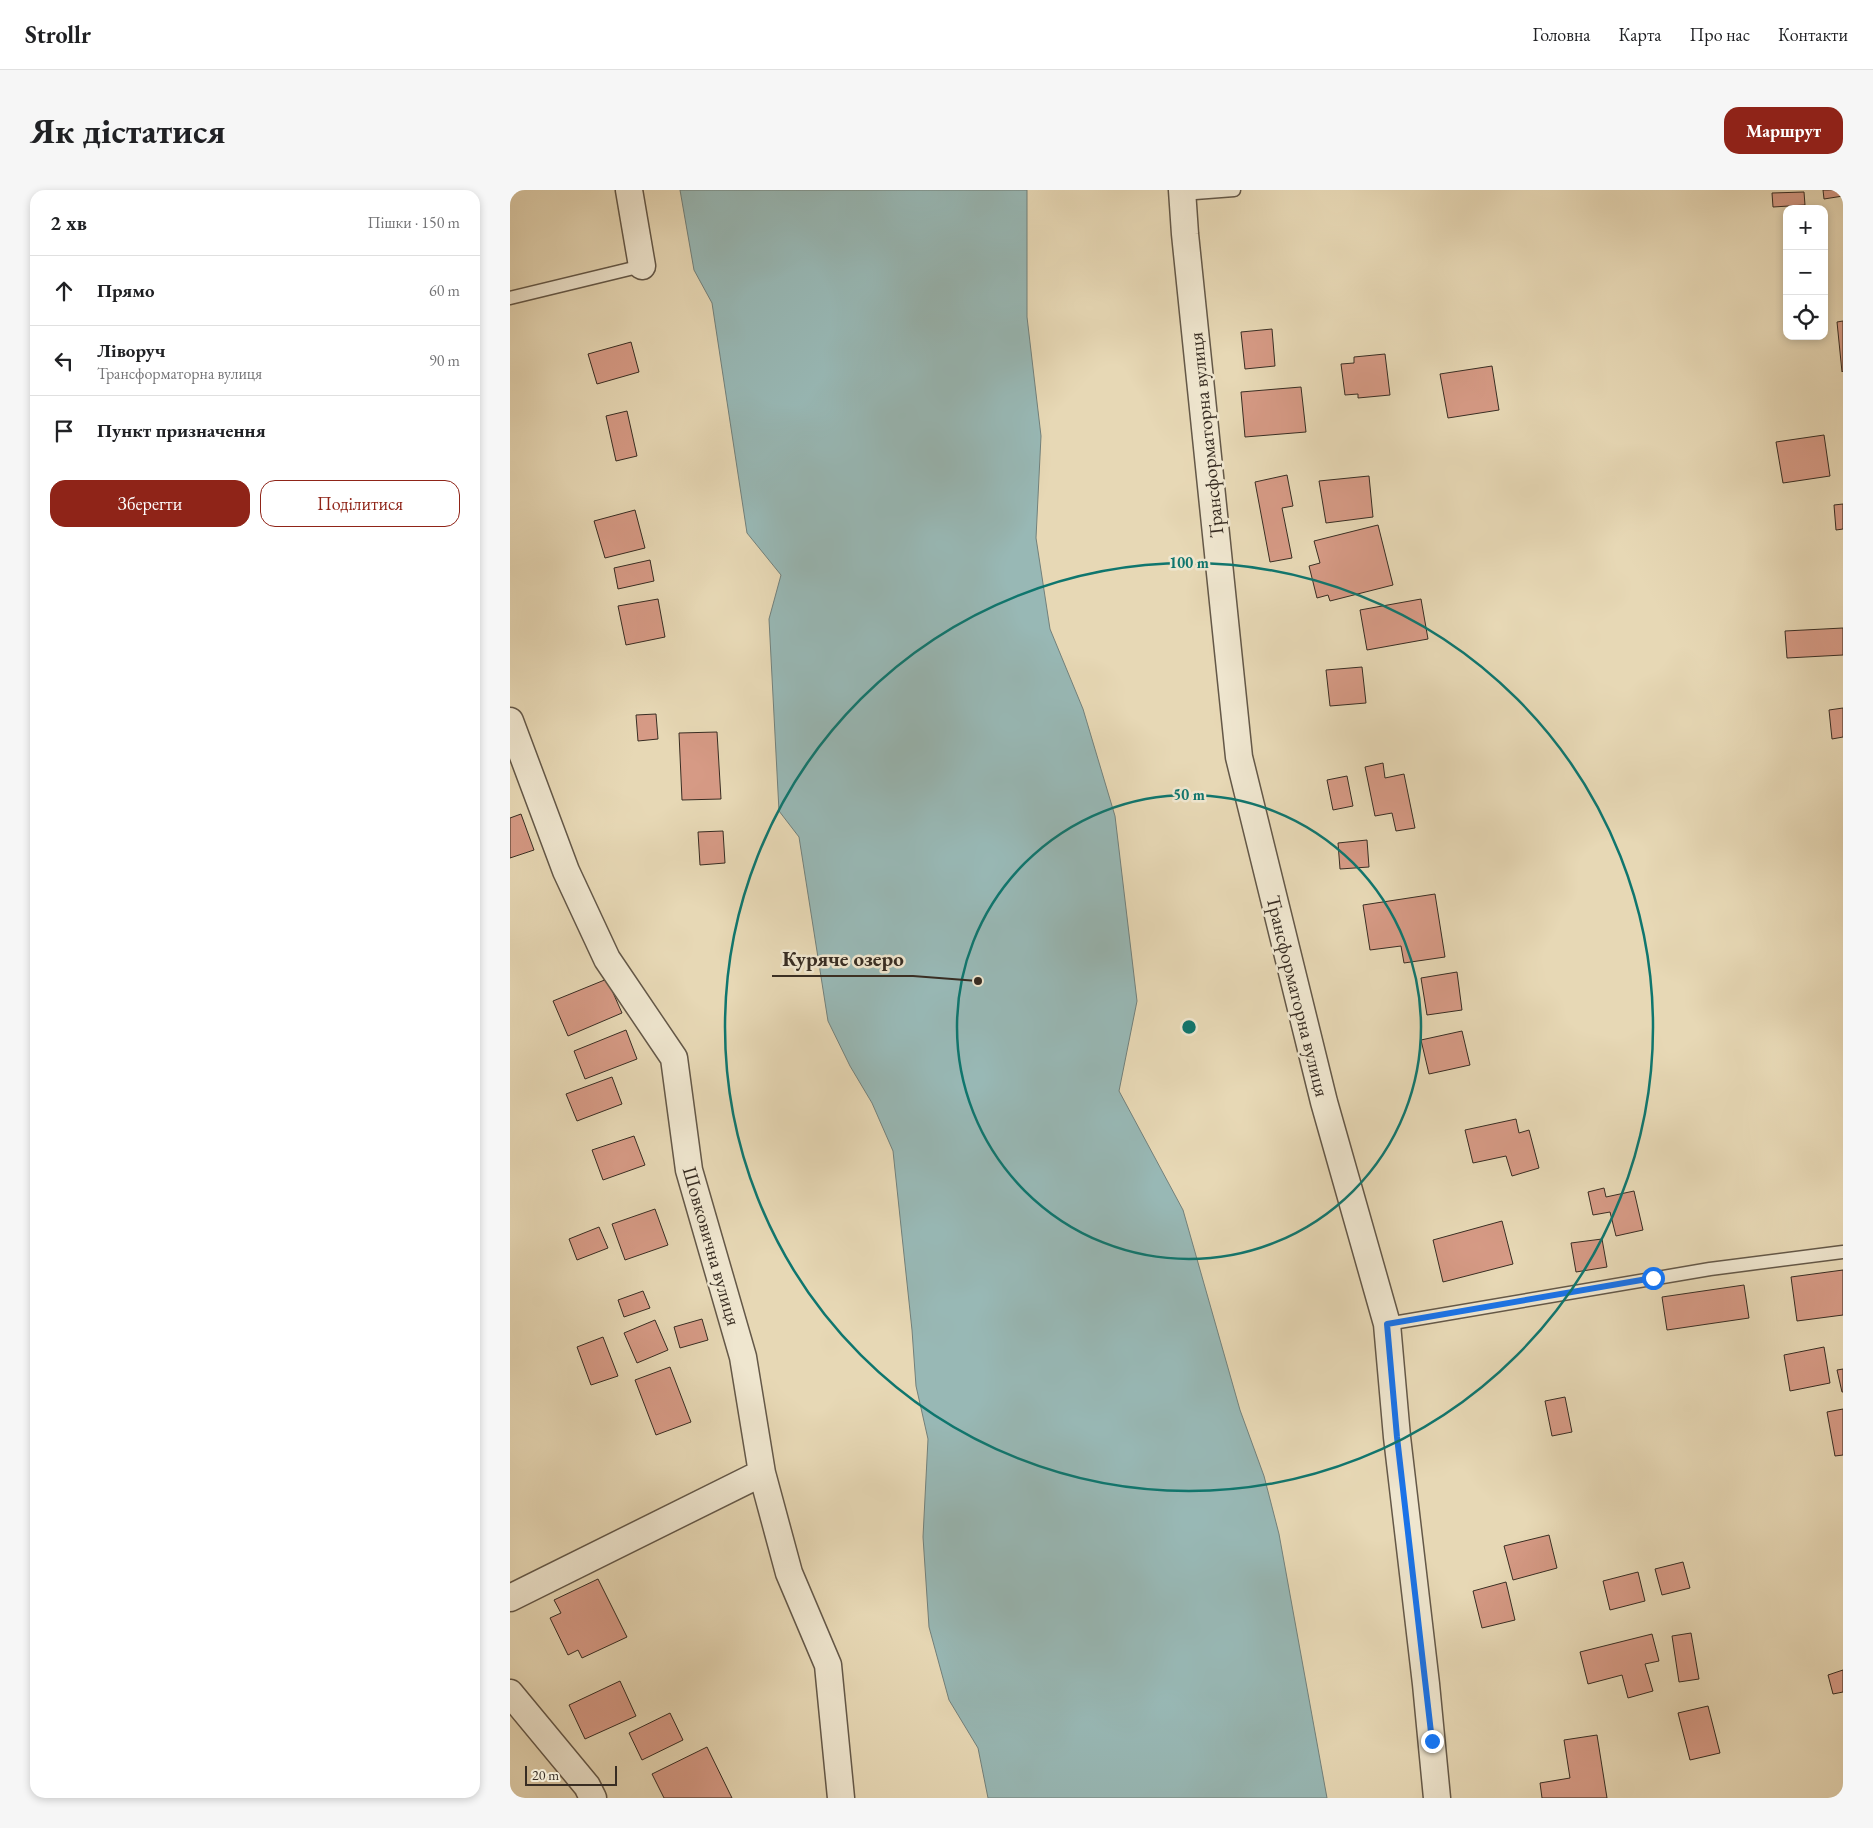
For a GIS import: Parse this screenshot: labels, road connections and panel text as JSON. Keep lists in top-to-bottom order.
{
  "streets": {
    "street": ["Трансформаторна вулиця", "Шовковична вулиця"]
  },
  "places": ["Куряче озеро"],
  "scale_bar": "20 m",
  "page": {
    "header": "Strollr",
    "nav": [
      "Головна",
      "Карта",
      "Про нас",
      "Контакти"
    ],
    "buttons": [
      "Маршрут",
      ["Зберегти", "Поділитися"]
    ],
    "title": "Як дістатися",
    "heading": ["2 хв", "Пішки · 150 m"],
    "map_buttons": ["+", "−"],
    "list": [
      ["Прямо", "60 m"],
      ["Ліворуч", "Трансформаторна вулиця", "90 m"],
      "Пункт призначення"
    ],
    "scale": "20 m"
  },
  "rings": ["100 m", "50 m"]
}
